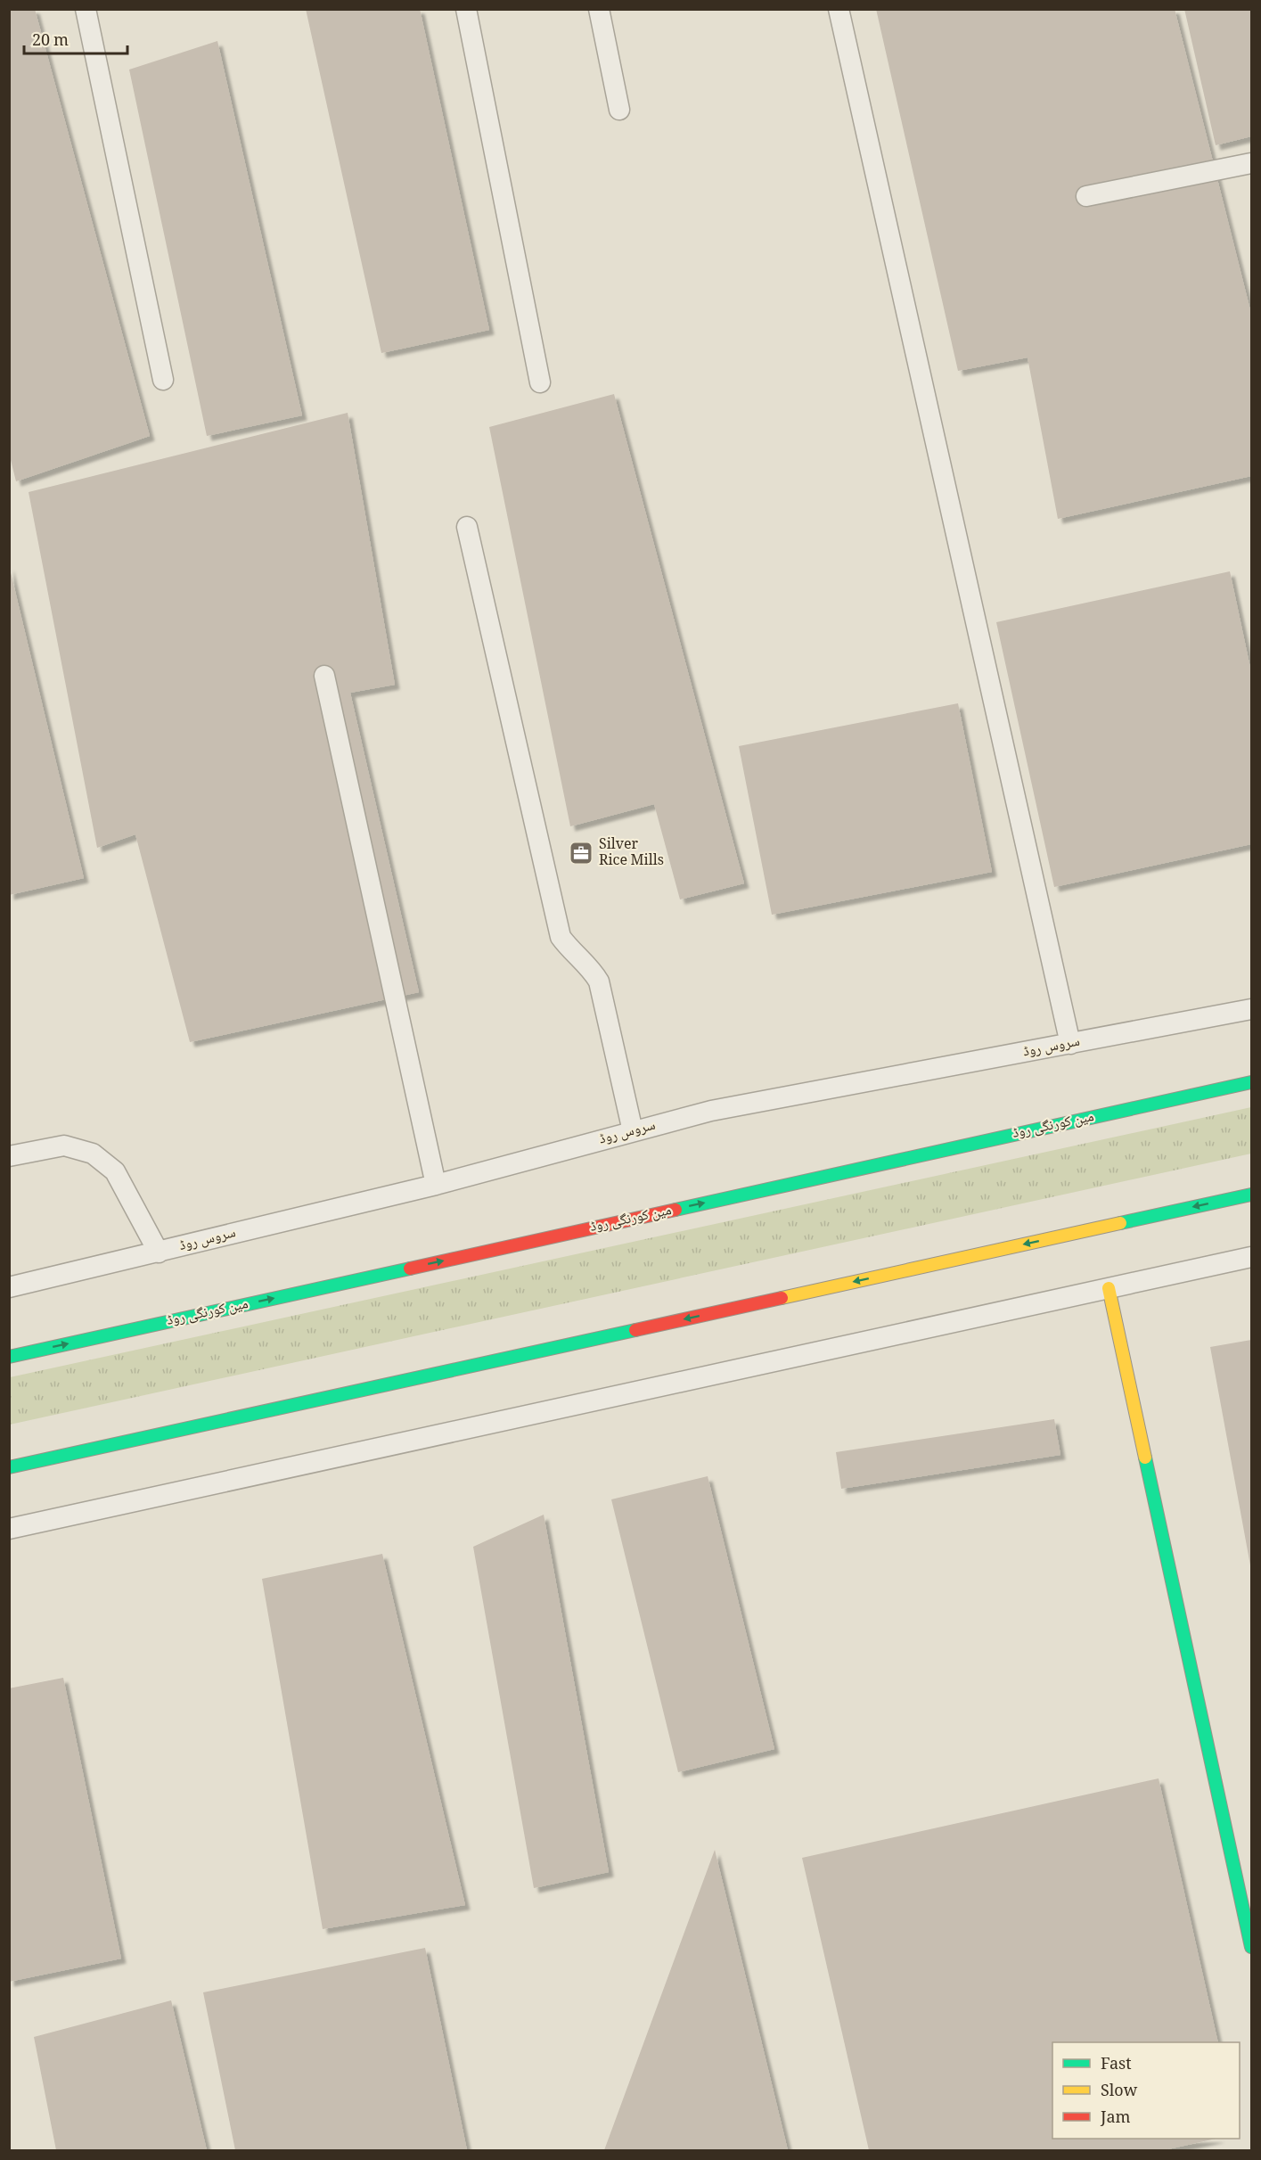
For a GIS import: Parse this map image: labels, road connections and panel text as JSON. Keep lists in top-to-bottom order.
{
  "streets": {
    "main road": ["مین کورنگی روڈ"],
    "lane": ["سروس روڈ"]
  },
  "one_way": ["مین کورنگی روڈ"],
  "places": {
    "office": ["Silver Rice Mills"]
  },
  "legend": ["Fast", "Slow", "Jam"],
  "scale_bar": "20 m"
}
